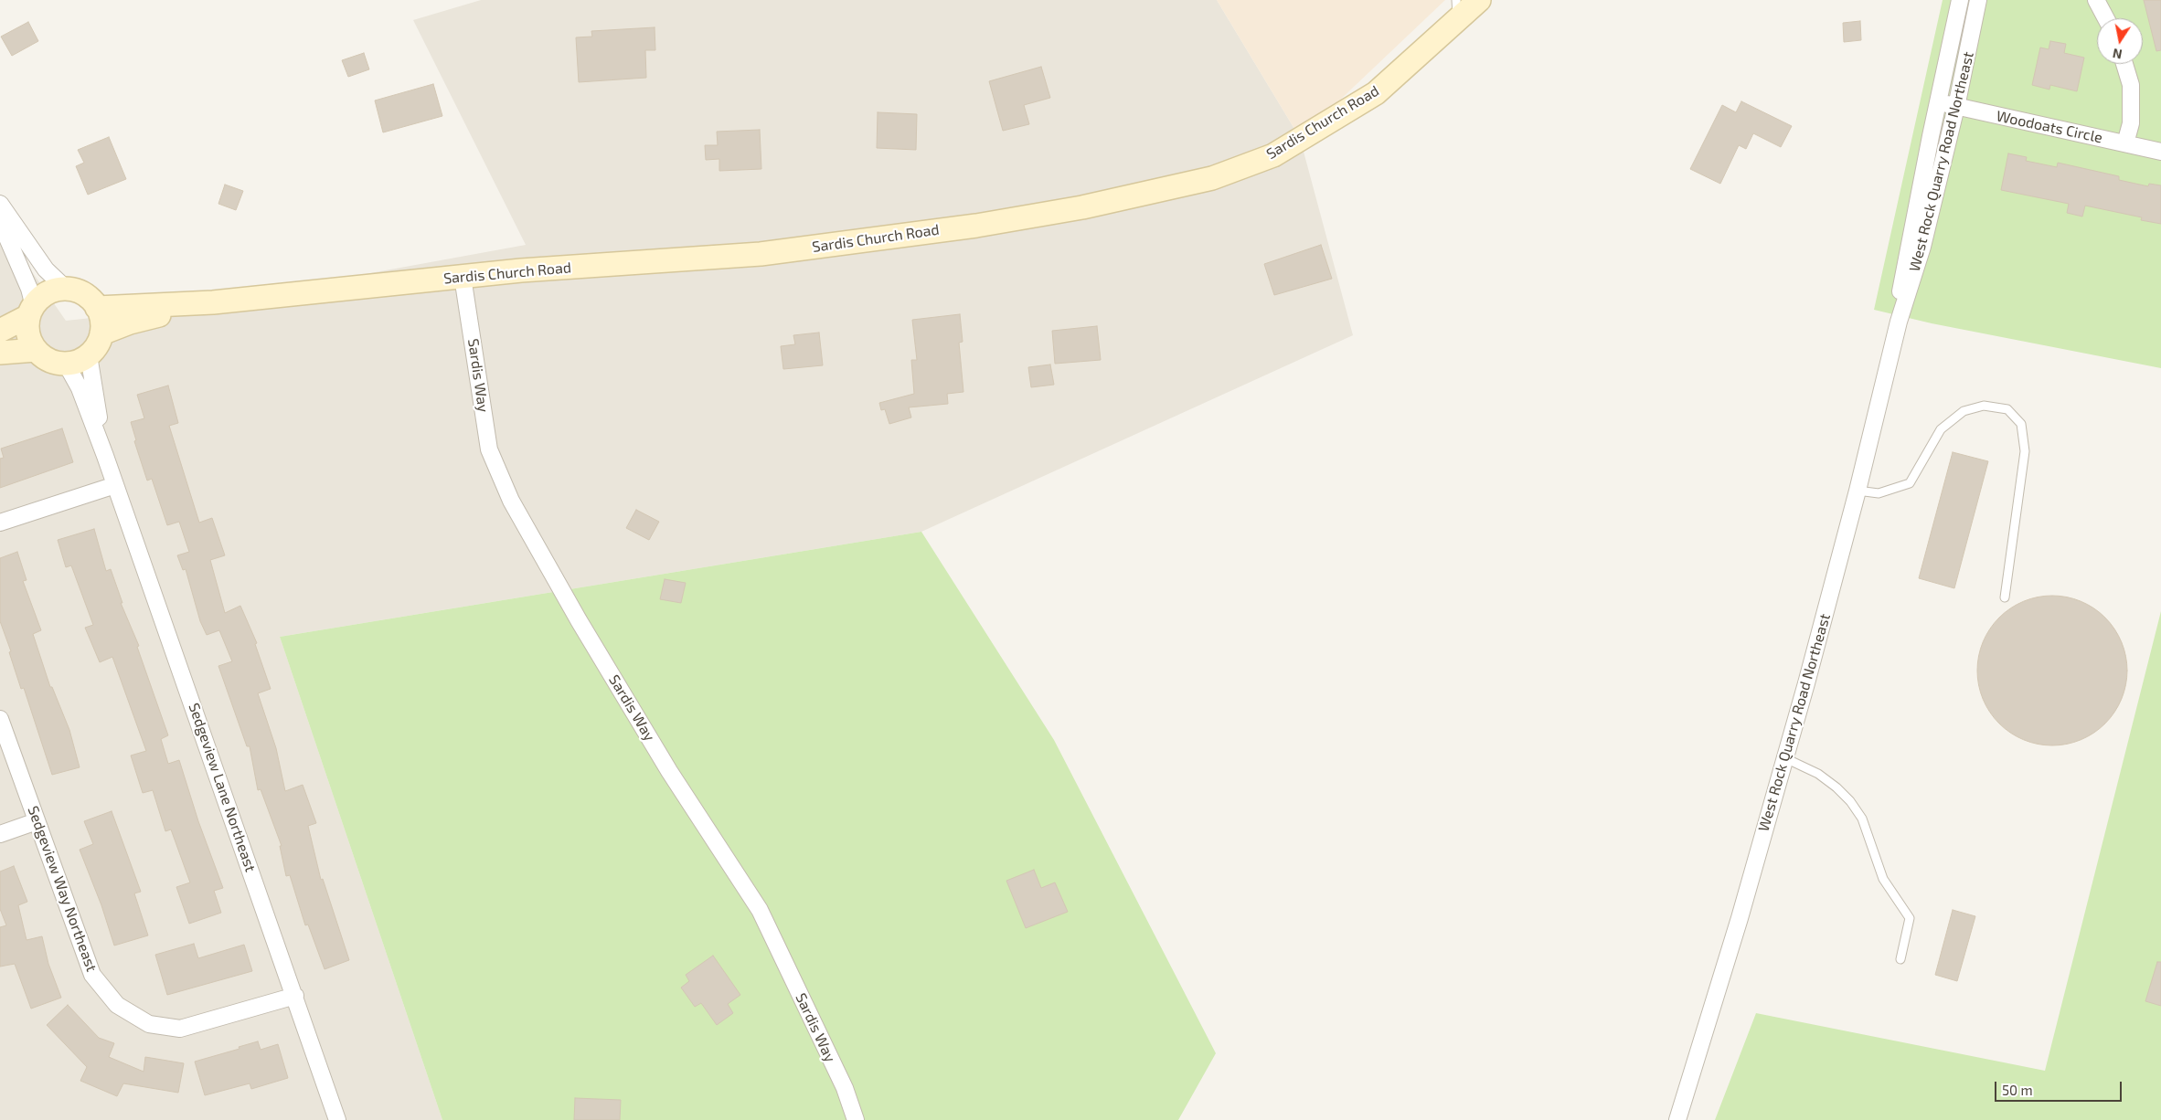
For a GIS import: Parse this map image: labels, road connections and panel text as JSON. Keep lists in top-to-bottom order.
{
  "streets": {
    "street": [
      "Sardis Church Road",
      "Woodoats Circle",
      "West Rock Quarry Road Northeast",
      "Sardis Way",
      "Sedgeview Lane Northeast",
      "Sedgeview Way Northeast"
    ]
  },
  "crossings": [
    ["Sardis Church Road", "Sardis Way"],
    ["Sardis Church Road", "Sedgeview Lane Northeast"],
    ["Woodoats Circle", "West Rock Quarry Road Northeast"],
    ["Sedgeview Lane Northeast", "Sedgeview Way Northeast"]
  ],
  "scale_bar": "50 m",
  "north": "bottom"
}
